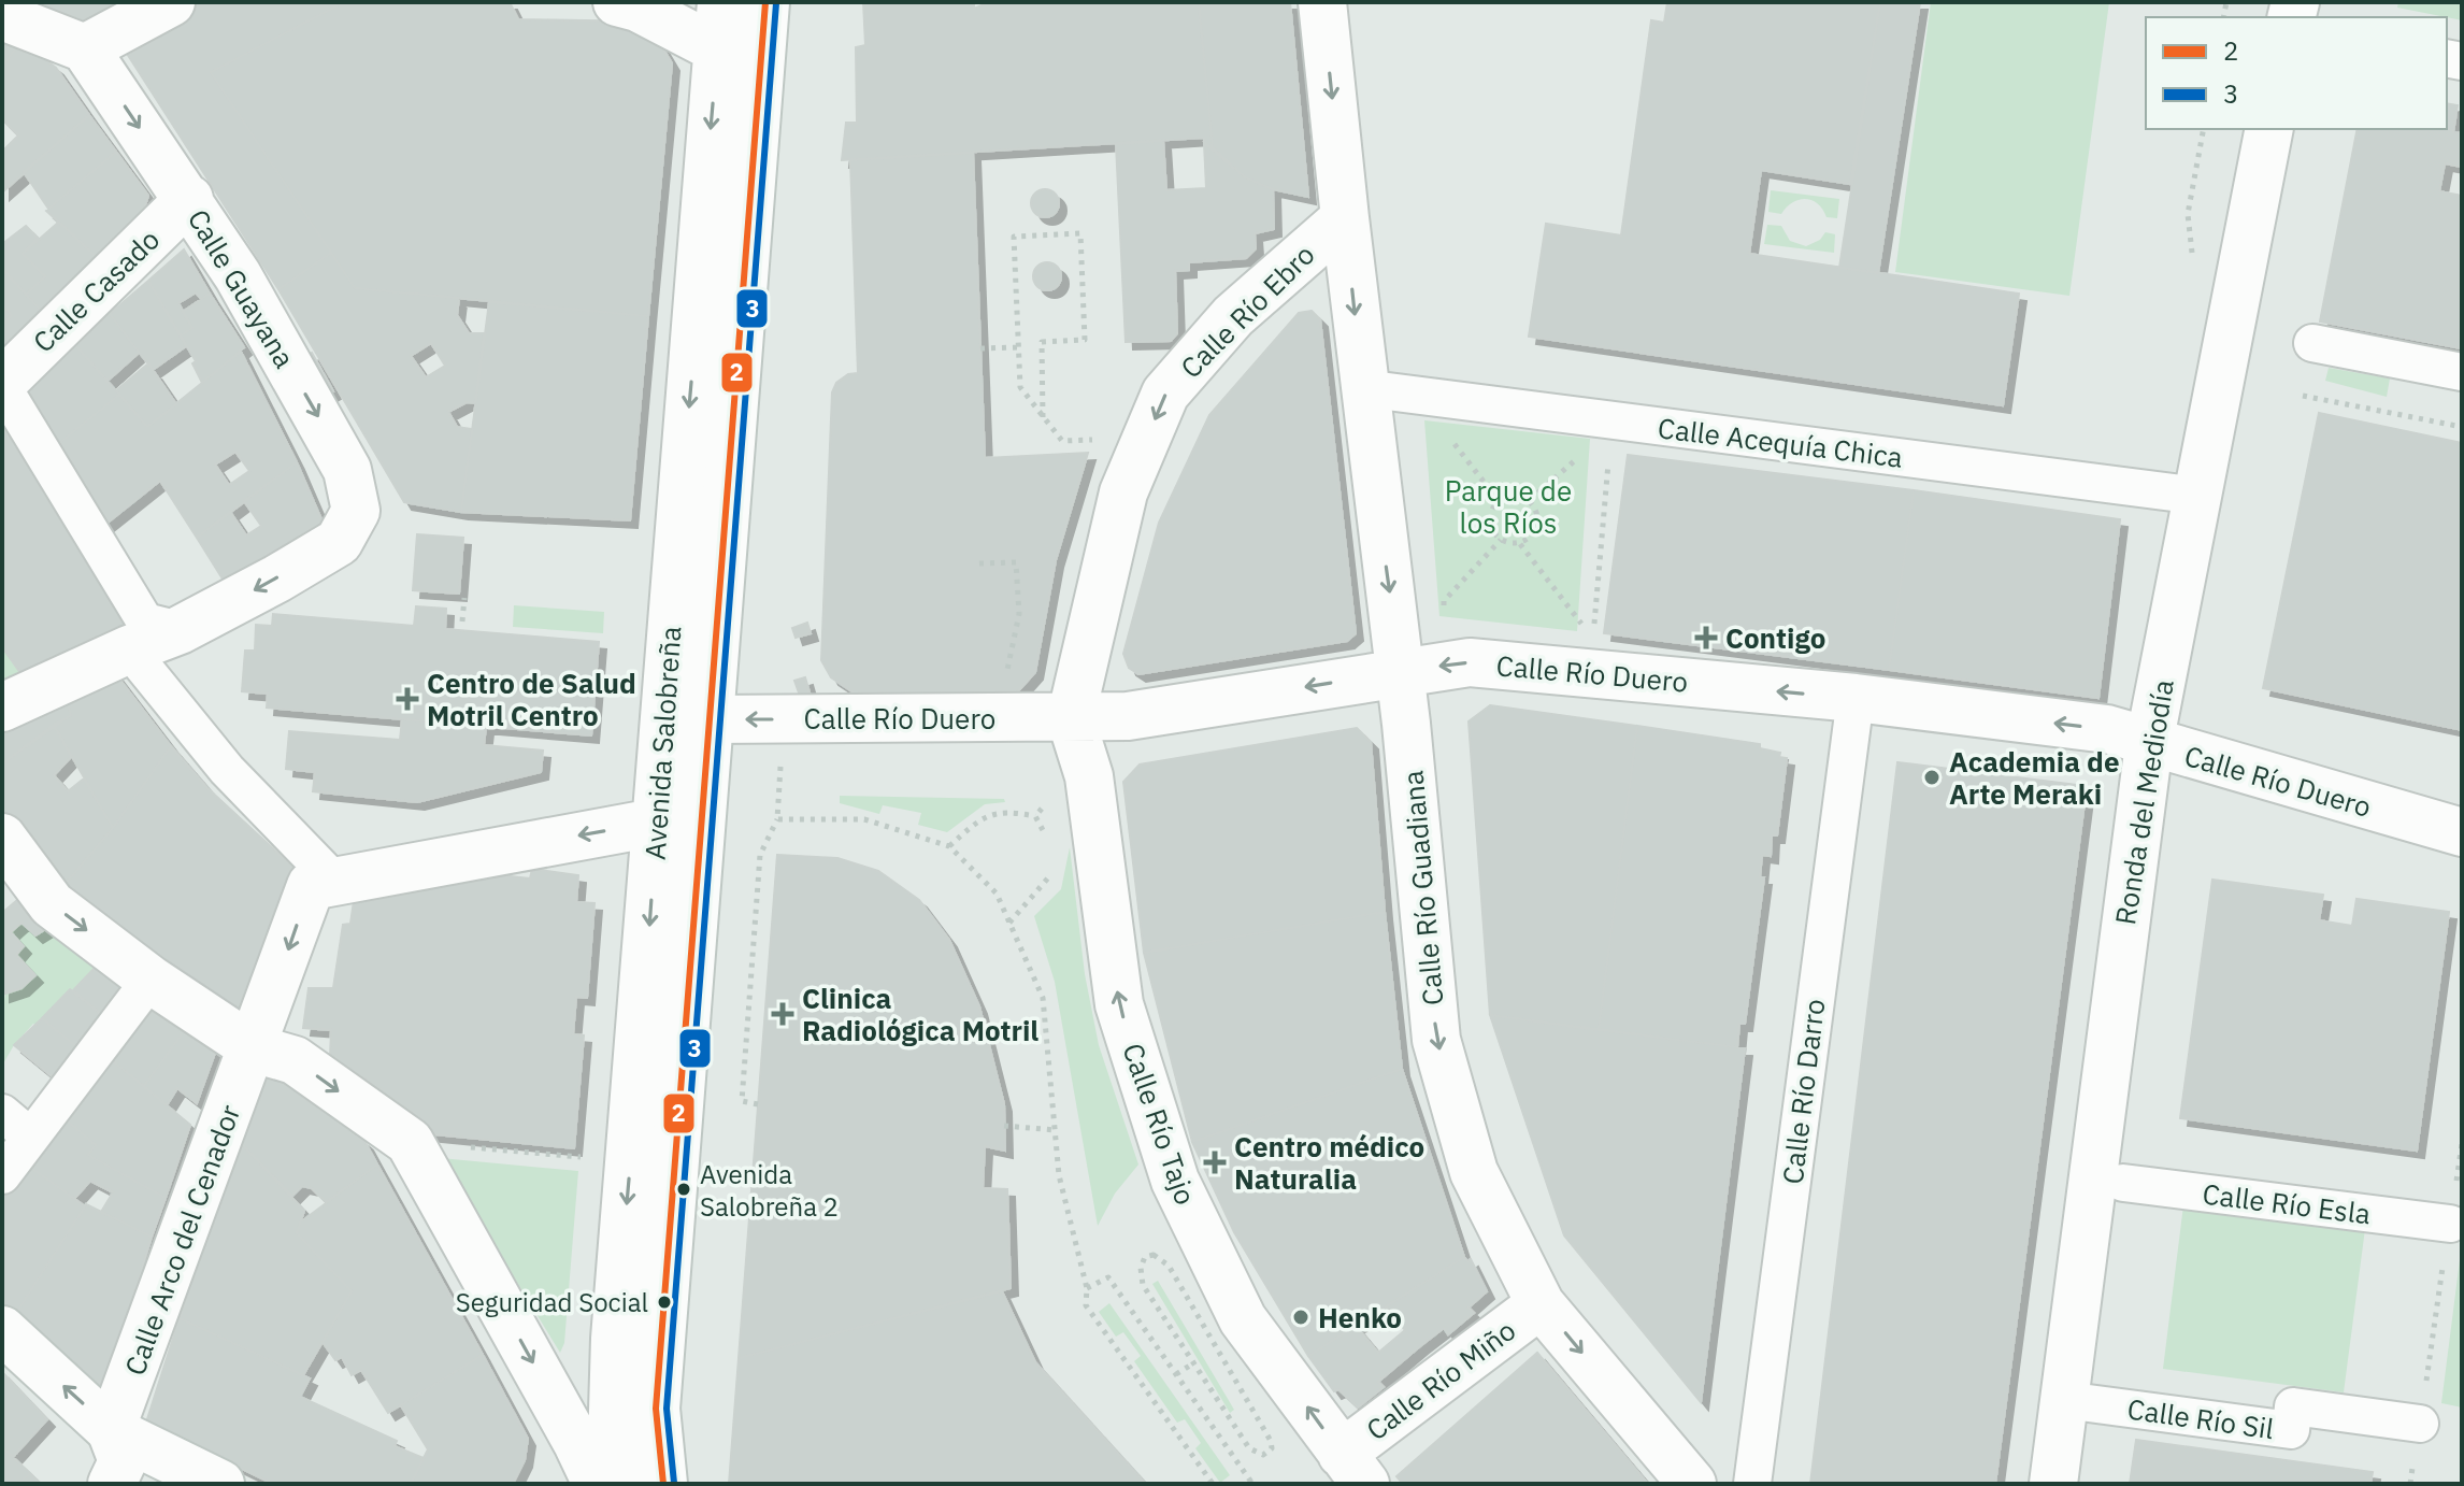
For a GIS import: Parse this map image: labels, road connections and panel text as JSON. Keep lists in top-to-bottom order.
{
  "streets": {
    "street": [
      "Calle Guayana",
      "Calle Casado",
      "Calle Río Ebro",
      "Calle Acequía Chica",
      "Calle Río Duero",
      "Avenida Salobreña",
      "Ronda del Mediodía",
      "Calle Río Guadiana",
      "Calle Río Darro",
      "Calle Río Tajo",
      "Calle Río Esla",
      "Calle Arco del Cenador",
      "Calle Río Miño",
      "Calle Río Sil"
    ]
  },
  "crossings": [
    ["Calle Guayana", "Calle Casado"],
    ["Calle Río Ebro", "Calle Río Duero"],
    ["Calle Río Ebro", "Calle Río Guadiana"],
    ["Calle Río Ebro", "Calle Río Tajo"],
    ["Calle Acequía Chica", "Ronda del Mediodía"],
    ["Calle Acequía Chica", "Calle Río Guadiana"],
    ["Calle Río Duero", "Avenida Salobreña"],
    ["Calle Río Duero", "Ronda del Mediodía"],
    ["Calle Río Duero", "Calle Río Guadiana"],
    ["Calle Río Duero", "Calle Río Darro"],
    ["Calle Río Duero", "Calle Río Tajo"],
    ["Ronda del Mediodía", "Calle Río Sil"],
    ["Calle Río Guadiana", "Calle Río Miño"],
    ["Calle Río Tajo", "Calle Río Miño"]
  ],
  "one_way": [
    "Calle Río Ebro",
    "Calle Río Duero",
    "Calle Río Guadiana",
    "Calle Río Tajo"
  ],
  "parks": ["Parque de los Ríos"],
  "places": {
    "health": [
      "Contigo",
      "Centro de Salud Motril Centro",
      "Clinica Radiológica Motril",
      "Centro médico Naturalia"
    ],
    "other": [
      "Academia de Arte Meraki",
      "Avenida Salobreña 2",
      "Seguridad Social",
      "Henko"
    ]
  },
  "lines": ["transit line 2", "transit line 3"],
  "legend": ["2", "3"]
}
